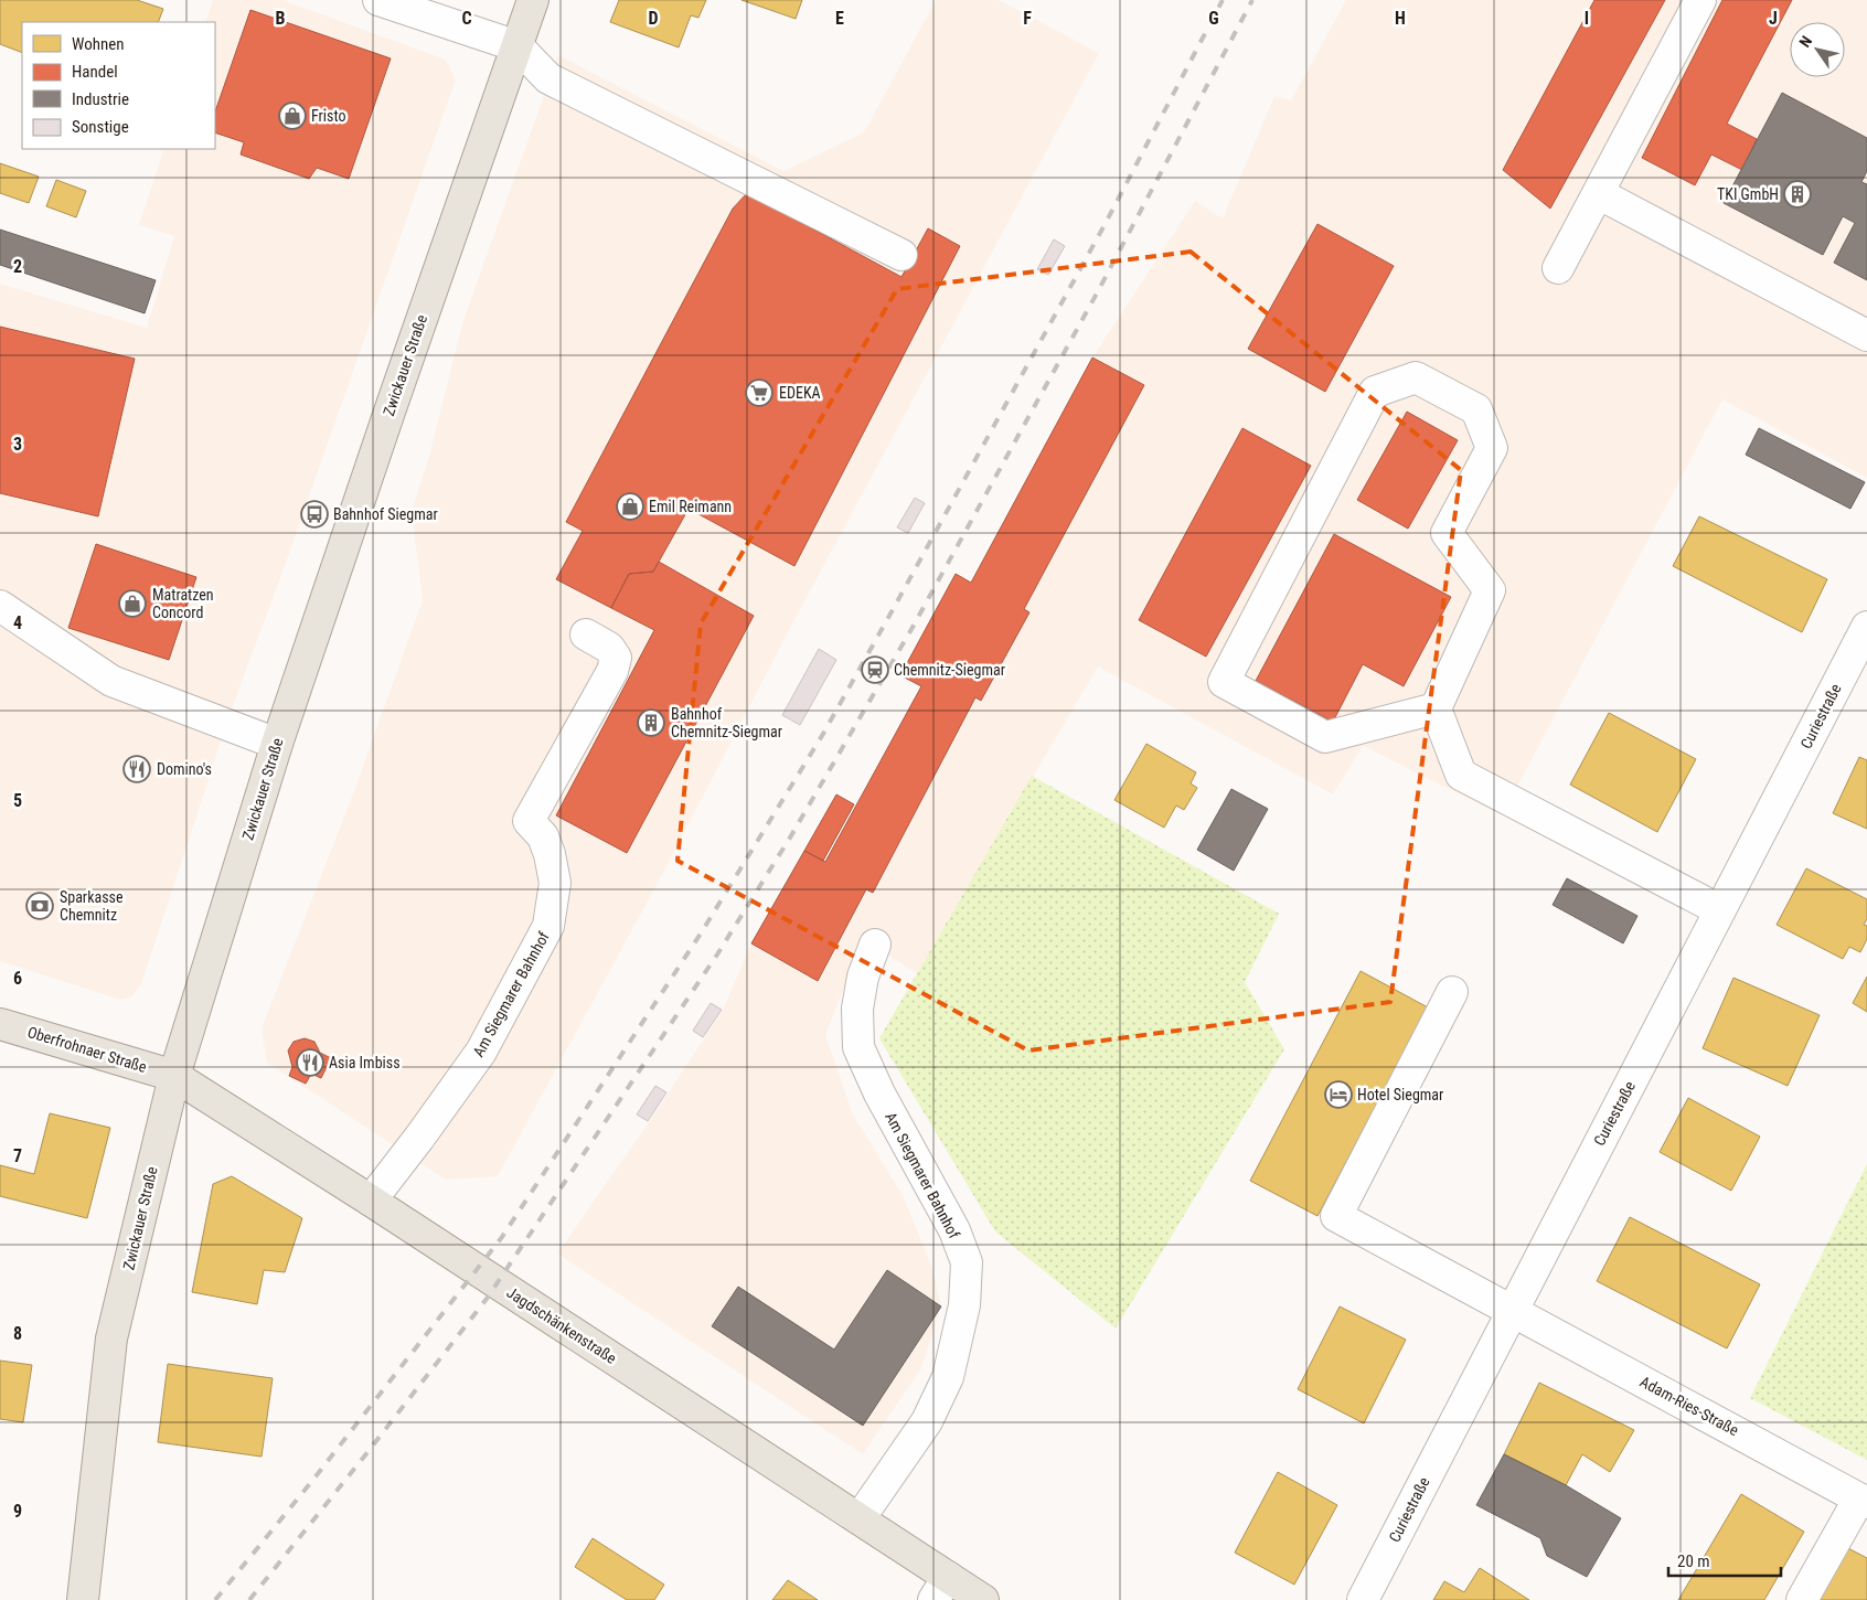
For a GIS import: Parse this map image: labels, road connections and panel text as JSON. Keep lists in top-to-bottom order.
{
  "streets": {
    "main road": ["Zwickauer Straße", "Oberfrohnaer Straße", "Jagdschänkenstraße"],
    "street": ["Curiestraße", "Am Siegmarer Bahnhof", "Adam-Ries-Straße"]
  },
  "crossings": [
    ["Zwickauer Straße", "Oberfrohnaer Straße"],
    ["Zwickauer Straße", "Jagdschänkenstraße"],
    ["Curiestraße", "Adam-Ries-Straße"],
    ["Am Siegmarer Bahnhof", "Jagdschänkenstraße"],
    ["Oberfrohnaer Straße", "Jagdschänkenstraße"]
  ],
  "places": {
    "shop": ["Fristo", "Emil Reimann", "Matratzen Concord"],
    "building": ["TKI GmbH", "Bahnhof Chemnitz-Siegmar"],
    "supermarket": ["EDEKA"],
    "bus stop": ["Bahnhof Siegmar"],
    "station": ["Chemnitz-Siegmar"],
    "restaurant": ["Domino's", "Asia Imbiss"],
    "bank": ["Sparkasse Chemnitz"],
    "hotel": ["Hotel Siegmar"]
  },
  "legend": [
    "Wohnen",
    "Handel",
    "Industrie",
    "Sonstige"
  ],
  "scale_bar": "20 m",
  "north": "top left",
  "grid": {
    "columns": [
      "B",
      "C",
      "D",
      "E",
      "F",
      "G",
      "H",
      "I",
      "J"
    ],
    "rows": [
      "2",
      "3",
      "4",
      "5",
      "6",
      "7",
      "8",
      "9"
    ]
  }
}
